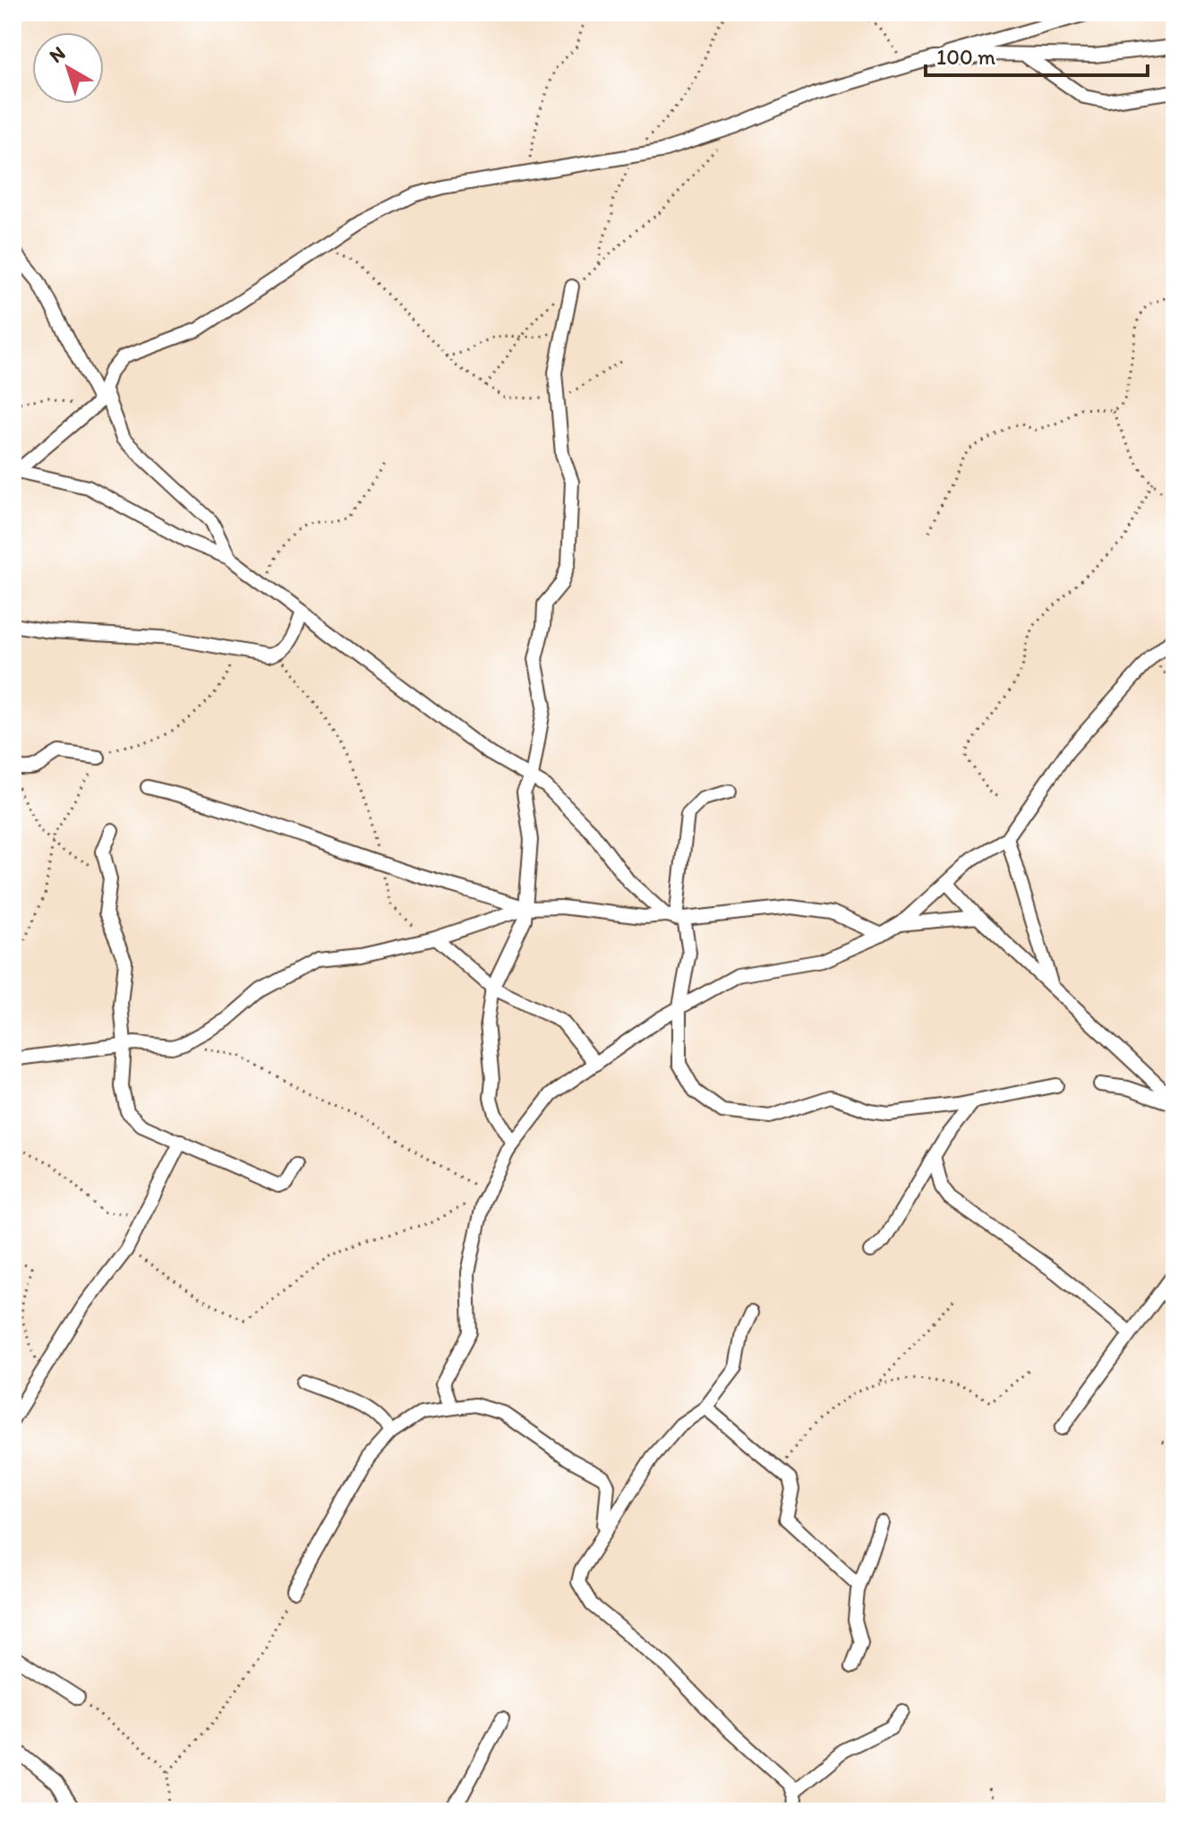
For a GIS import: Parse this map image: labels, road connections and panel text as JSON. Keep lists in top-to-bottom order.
{
  "scale_bar": "100 m",
  "north": "top left"
}
